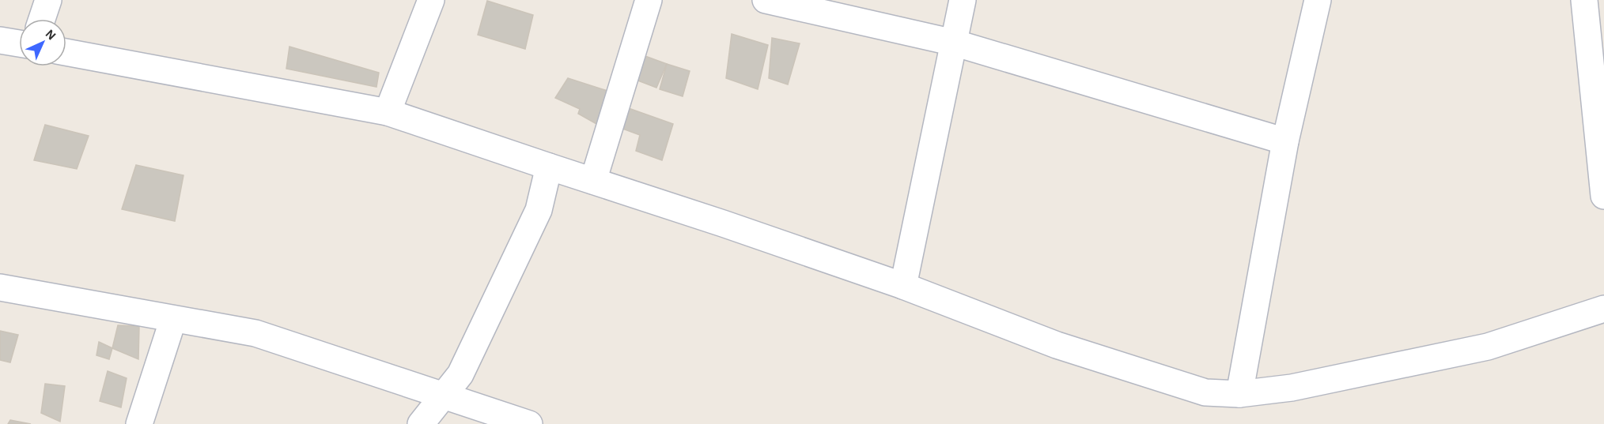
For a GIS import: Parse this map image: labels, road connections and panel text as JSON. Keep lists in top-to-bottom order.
{
  "north": "top right"
}
